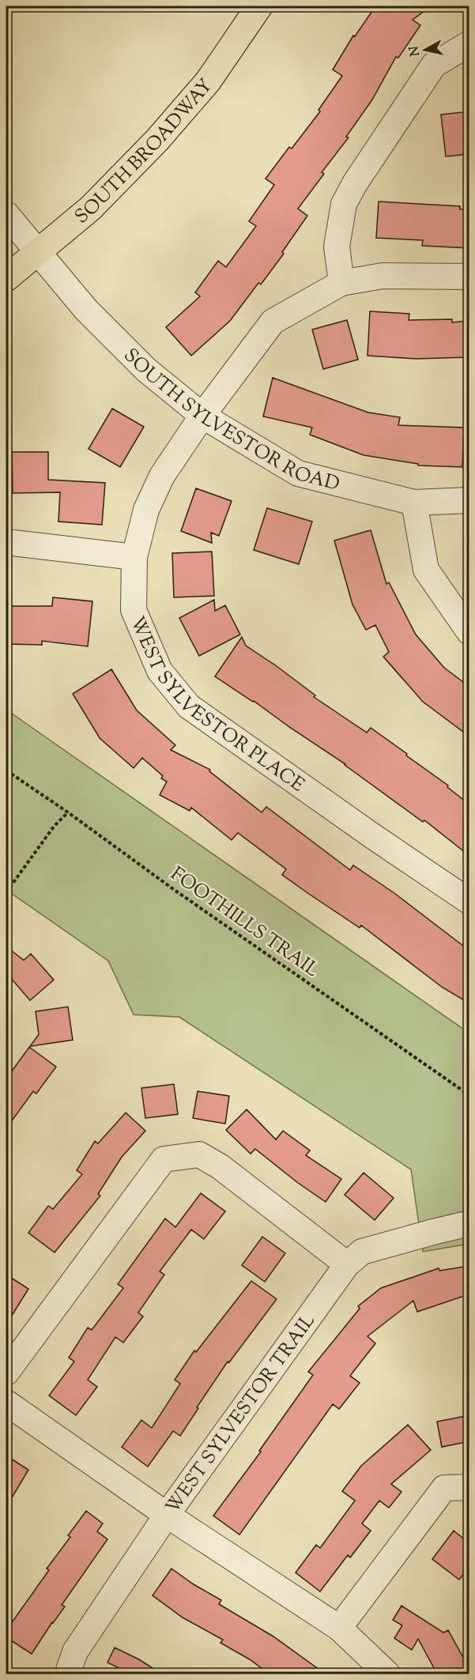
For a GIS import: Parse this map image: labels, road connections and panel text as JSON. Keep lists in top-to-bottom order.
{
  "streets": {
    "main road": ["SOUTH BROADWAY"],
    "street": ["SOUTH SYLVESTOR ROAD", "WEST SYLVESTOR PLACE", "WEST SYLVESTOR TRAIL"],
    "path": ["FOOTHILLS TRAIL"]
  },
  "crossings": [
    ["SOUTH BROADWAY", "SOUTH SYLVESTOR ROAD"],
    ["SOUTH SYLVESTOR ROAD", "WEST SYLVESTOR PLACE"]
  ],
  "north": "left"
}
